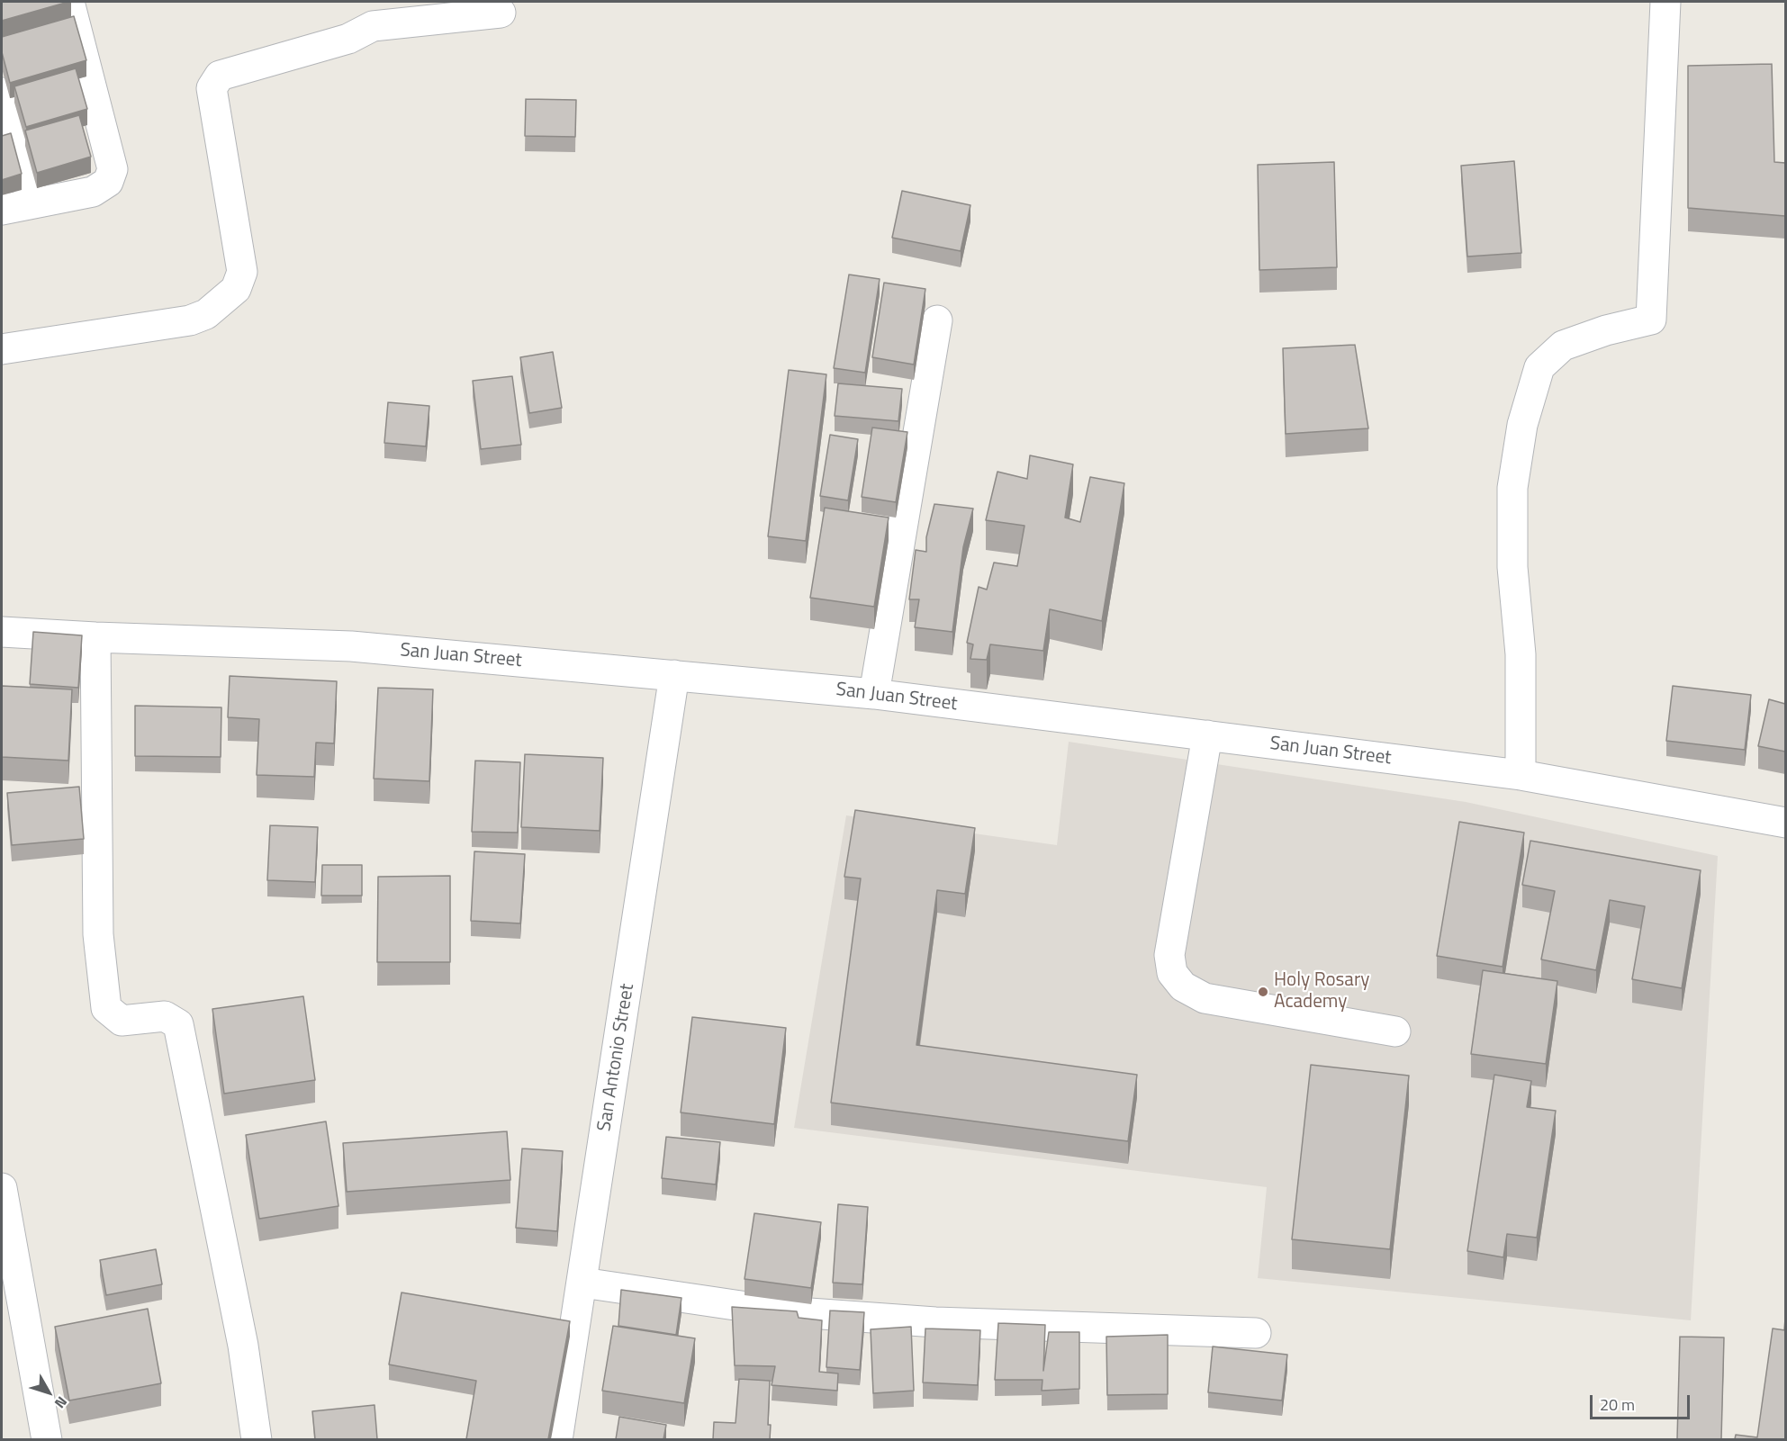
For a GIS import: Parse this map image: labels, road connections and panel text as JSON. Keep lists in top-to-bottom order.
{
  "streets": {
    "street": ["San Juan Street", "San Antonio Street"]
  },
  "crossings": [
    ["San Juan Street", "San Antonio Street"]
  ],
  "places": ["Holy Rosary Academy"],
  "scale_bar": "20 m",
  "north": "bottom right"
}
